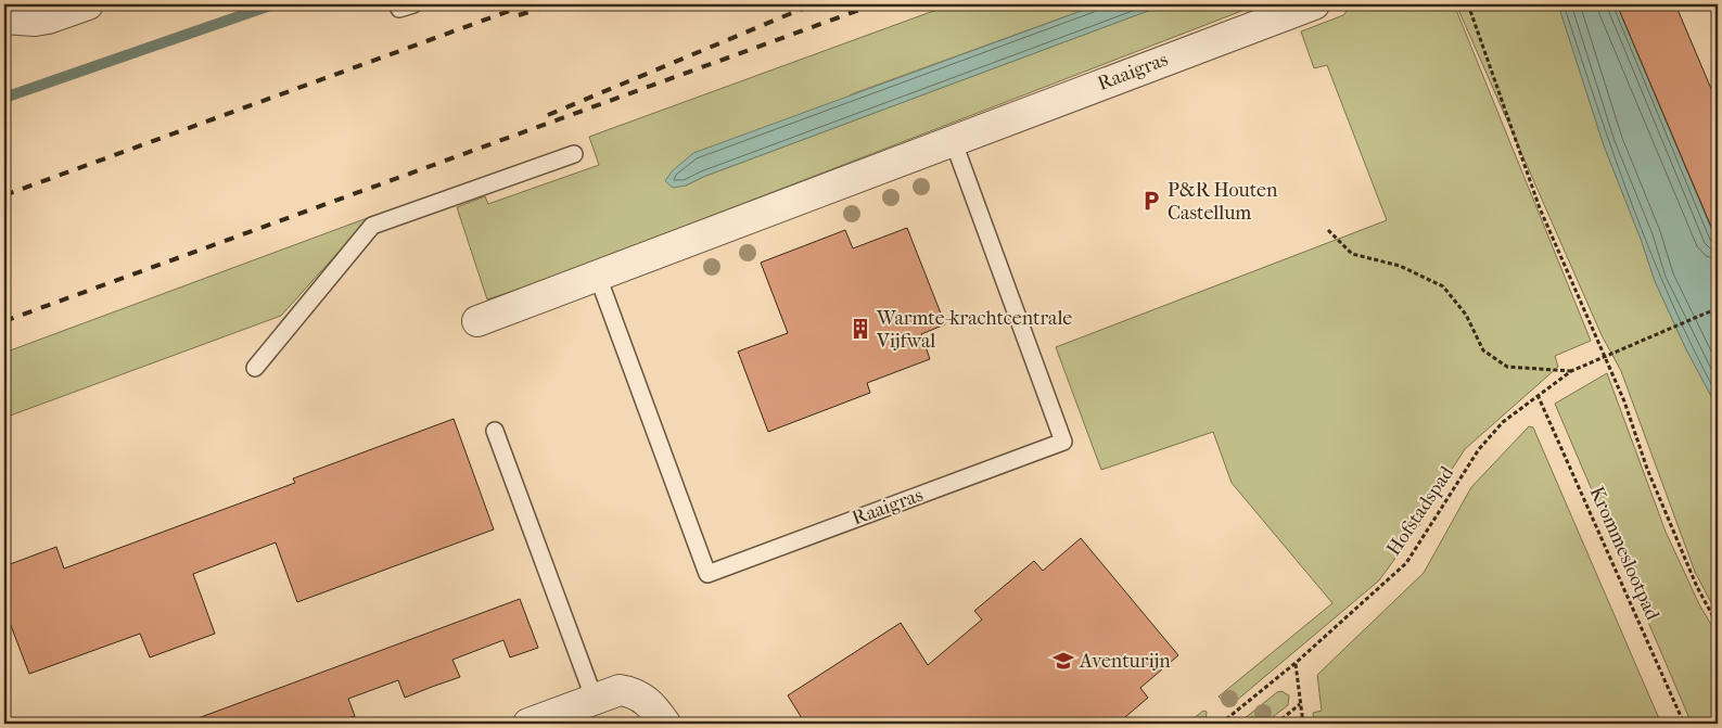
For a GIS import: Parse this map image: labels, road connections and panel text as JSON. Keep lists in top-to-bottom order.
{
  "streets": {
    "street": ["Raaigras"],
    "path": ["Hofstadspad", "Krommeslootpad"]
  },
  "crossings": [
    ["Hofstadspad", "Krommeslootpad"]
  ],
  "places": {
    "parking": ["P&R Houten Castellum"],
    "building": ["Warmte-krachtcentrale Vijfwal"],
    "school or university": ["Aventurijn"]
  }
}
